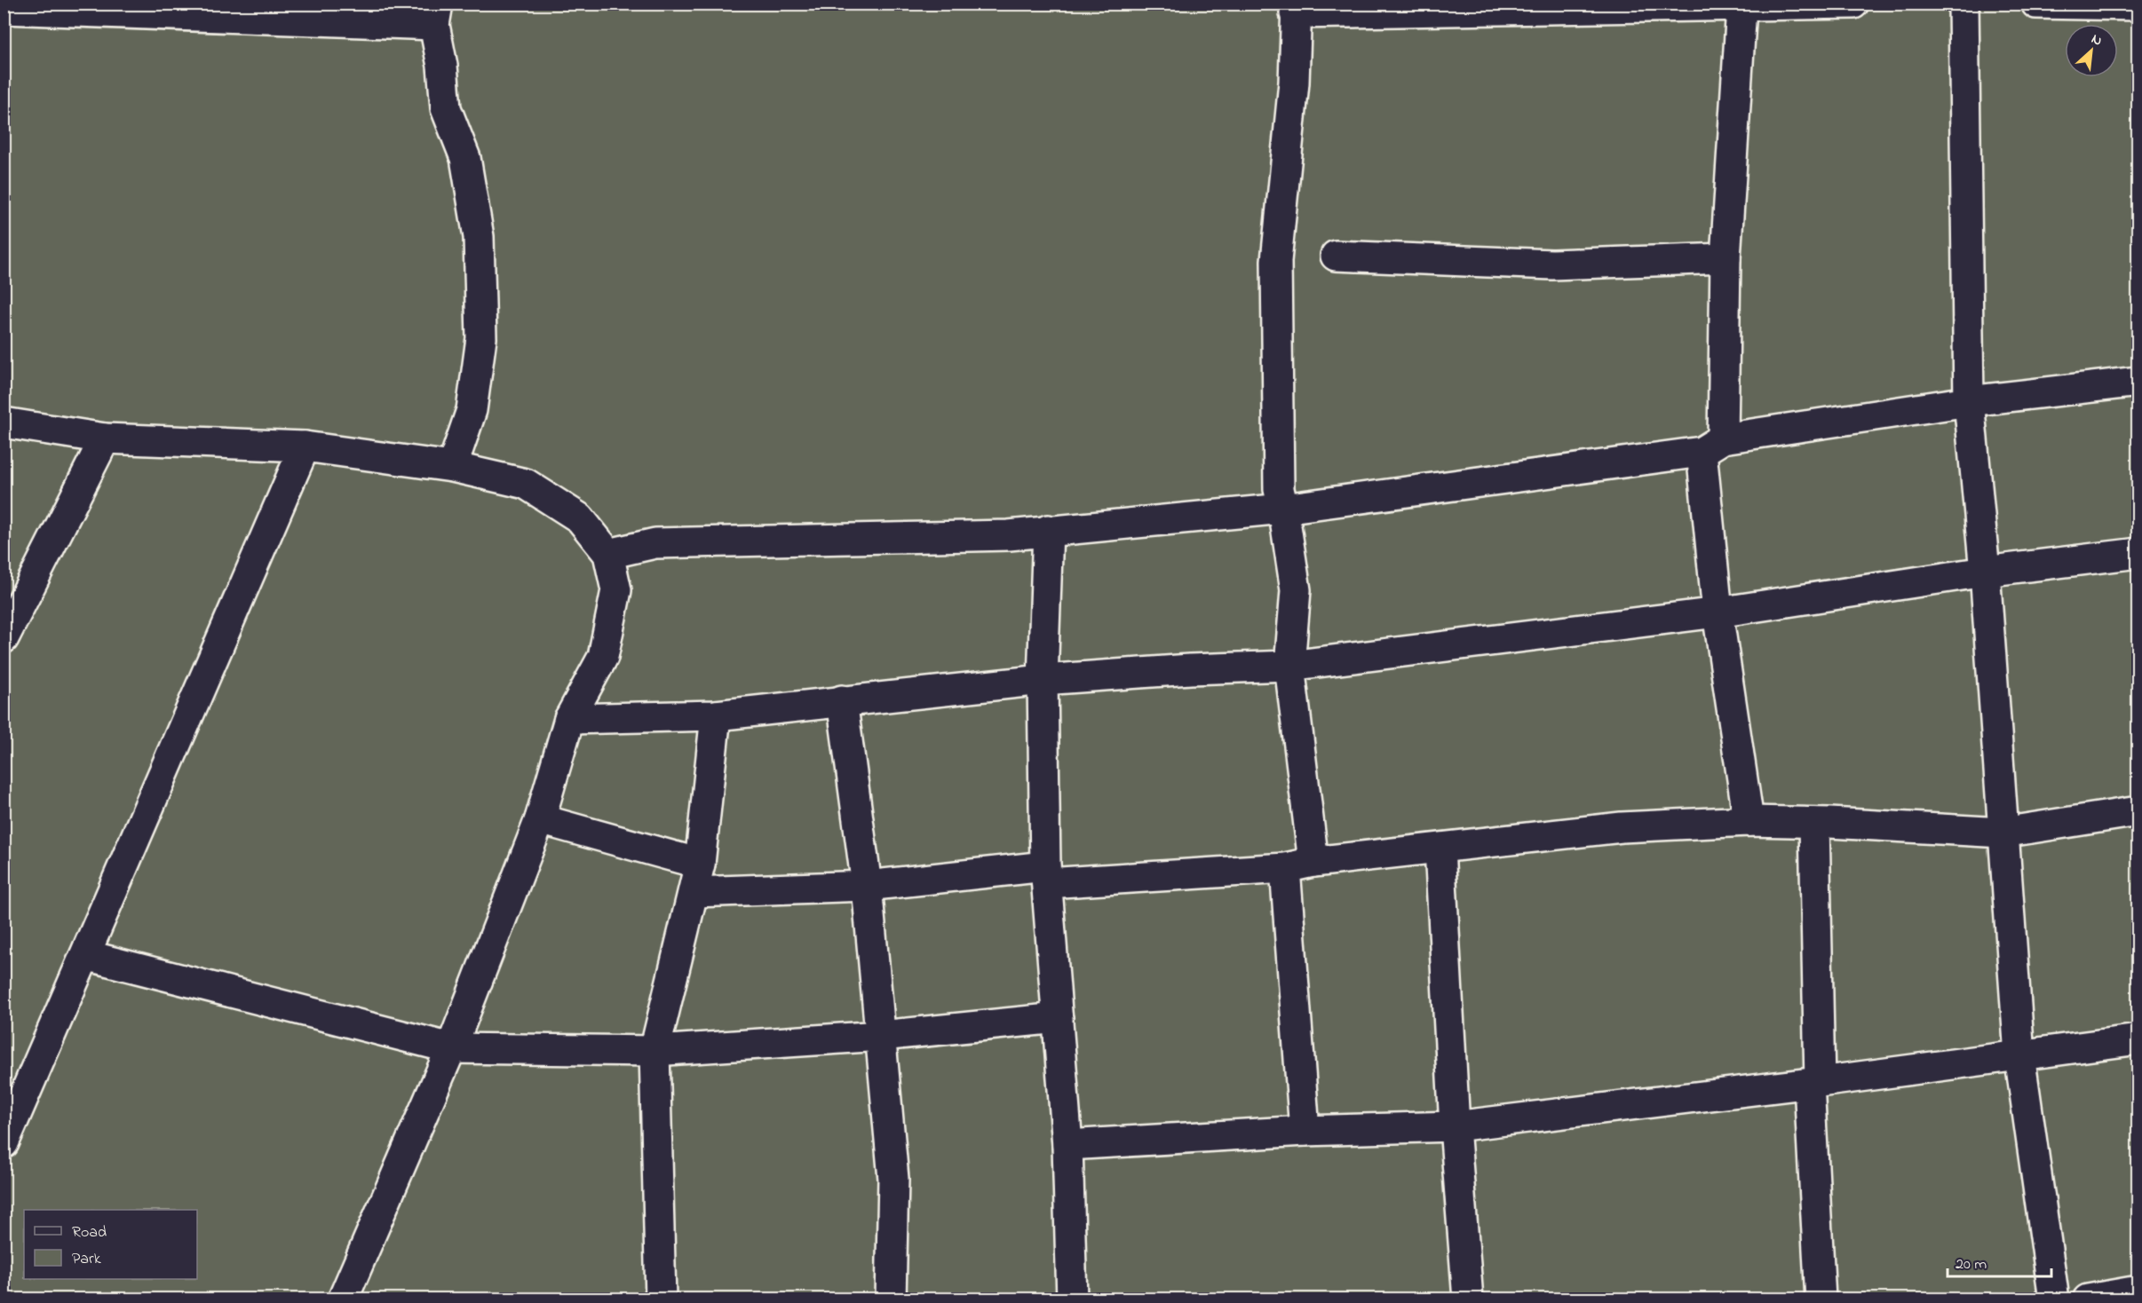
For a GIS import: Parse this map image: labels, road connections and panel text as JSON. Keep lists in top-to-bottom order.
{
  "legend": ["Road", "Park"],
  "scale_bar": "20 m",
  "north": "top right"
}
